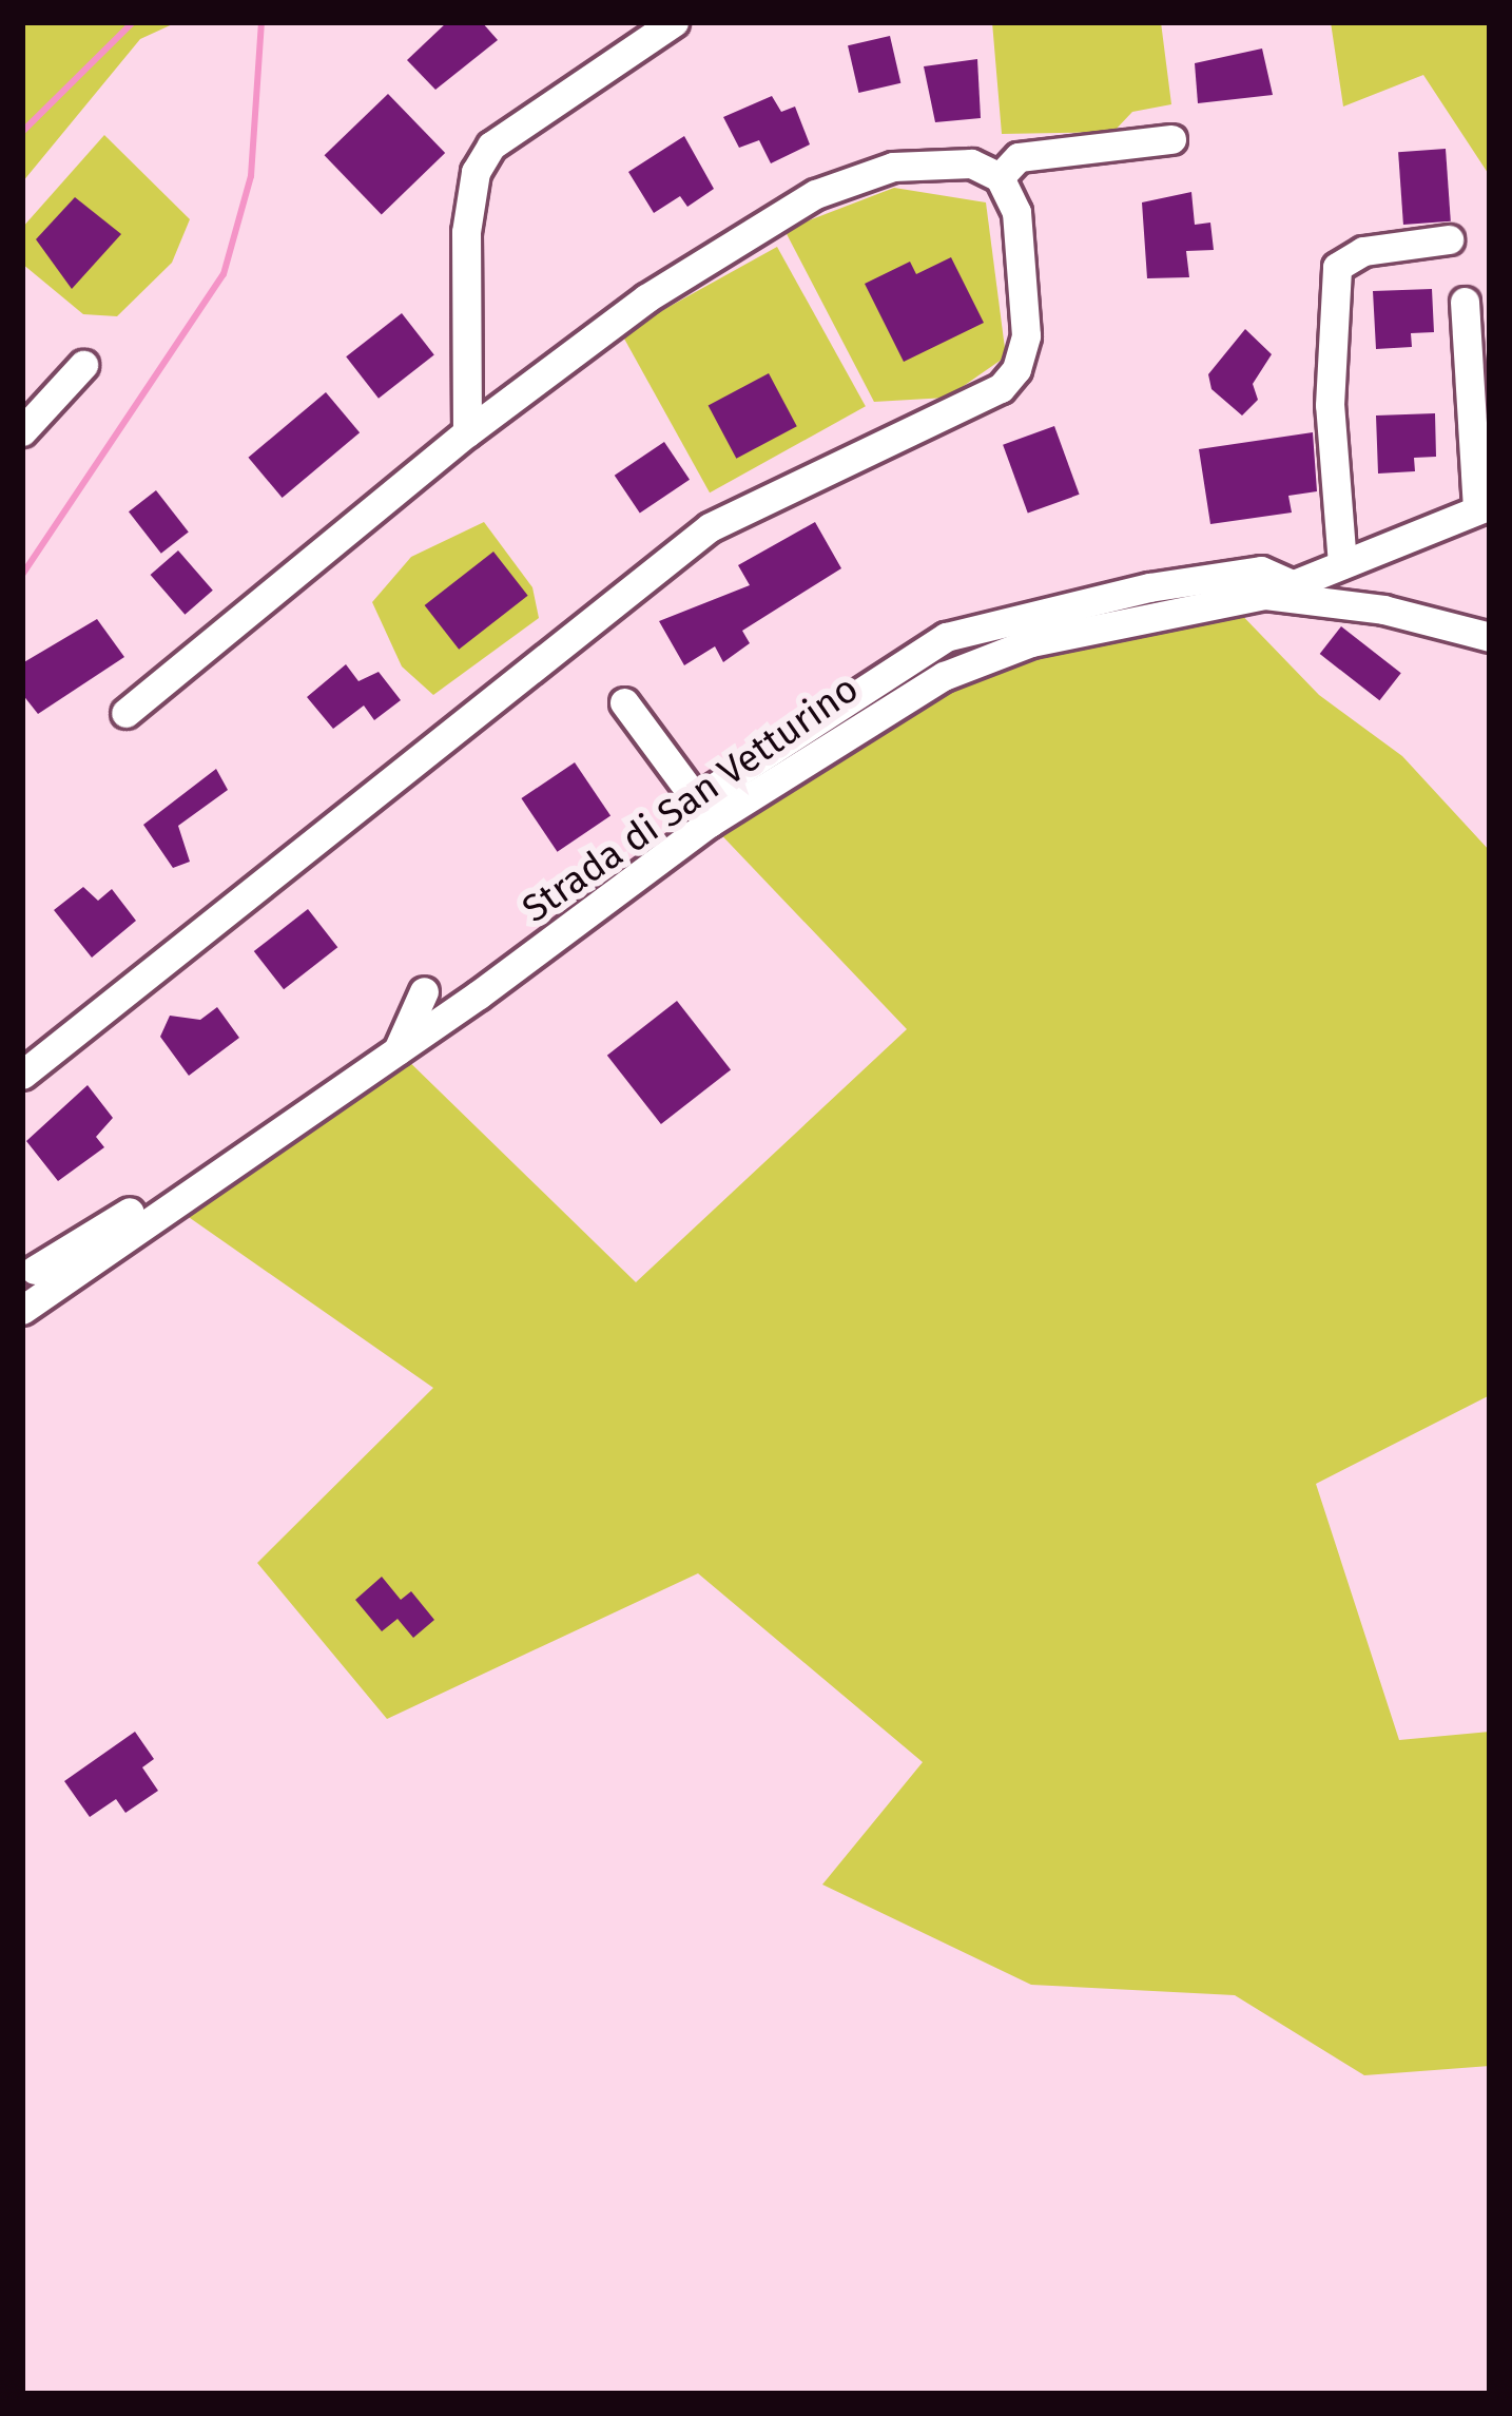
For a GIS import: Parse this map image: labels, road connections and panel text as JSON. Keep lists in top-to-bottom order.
{
  "streets": {
    "street": ["Strada di San Vetturino"]
  }
}
